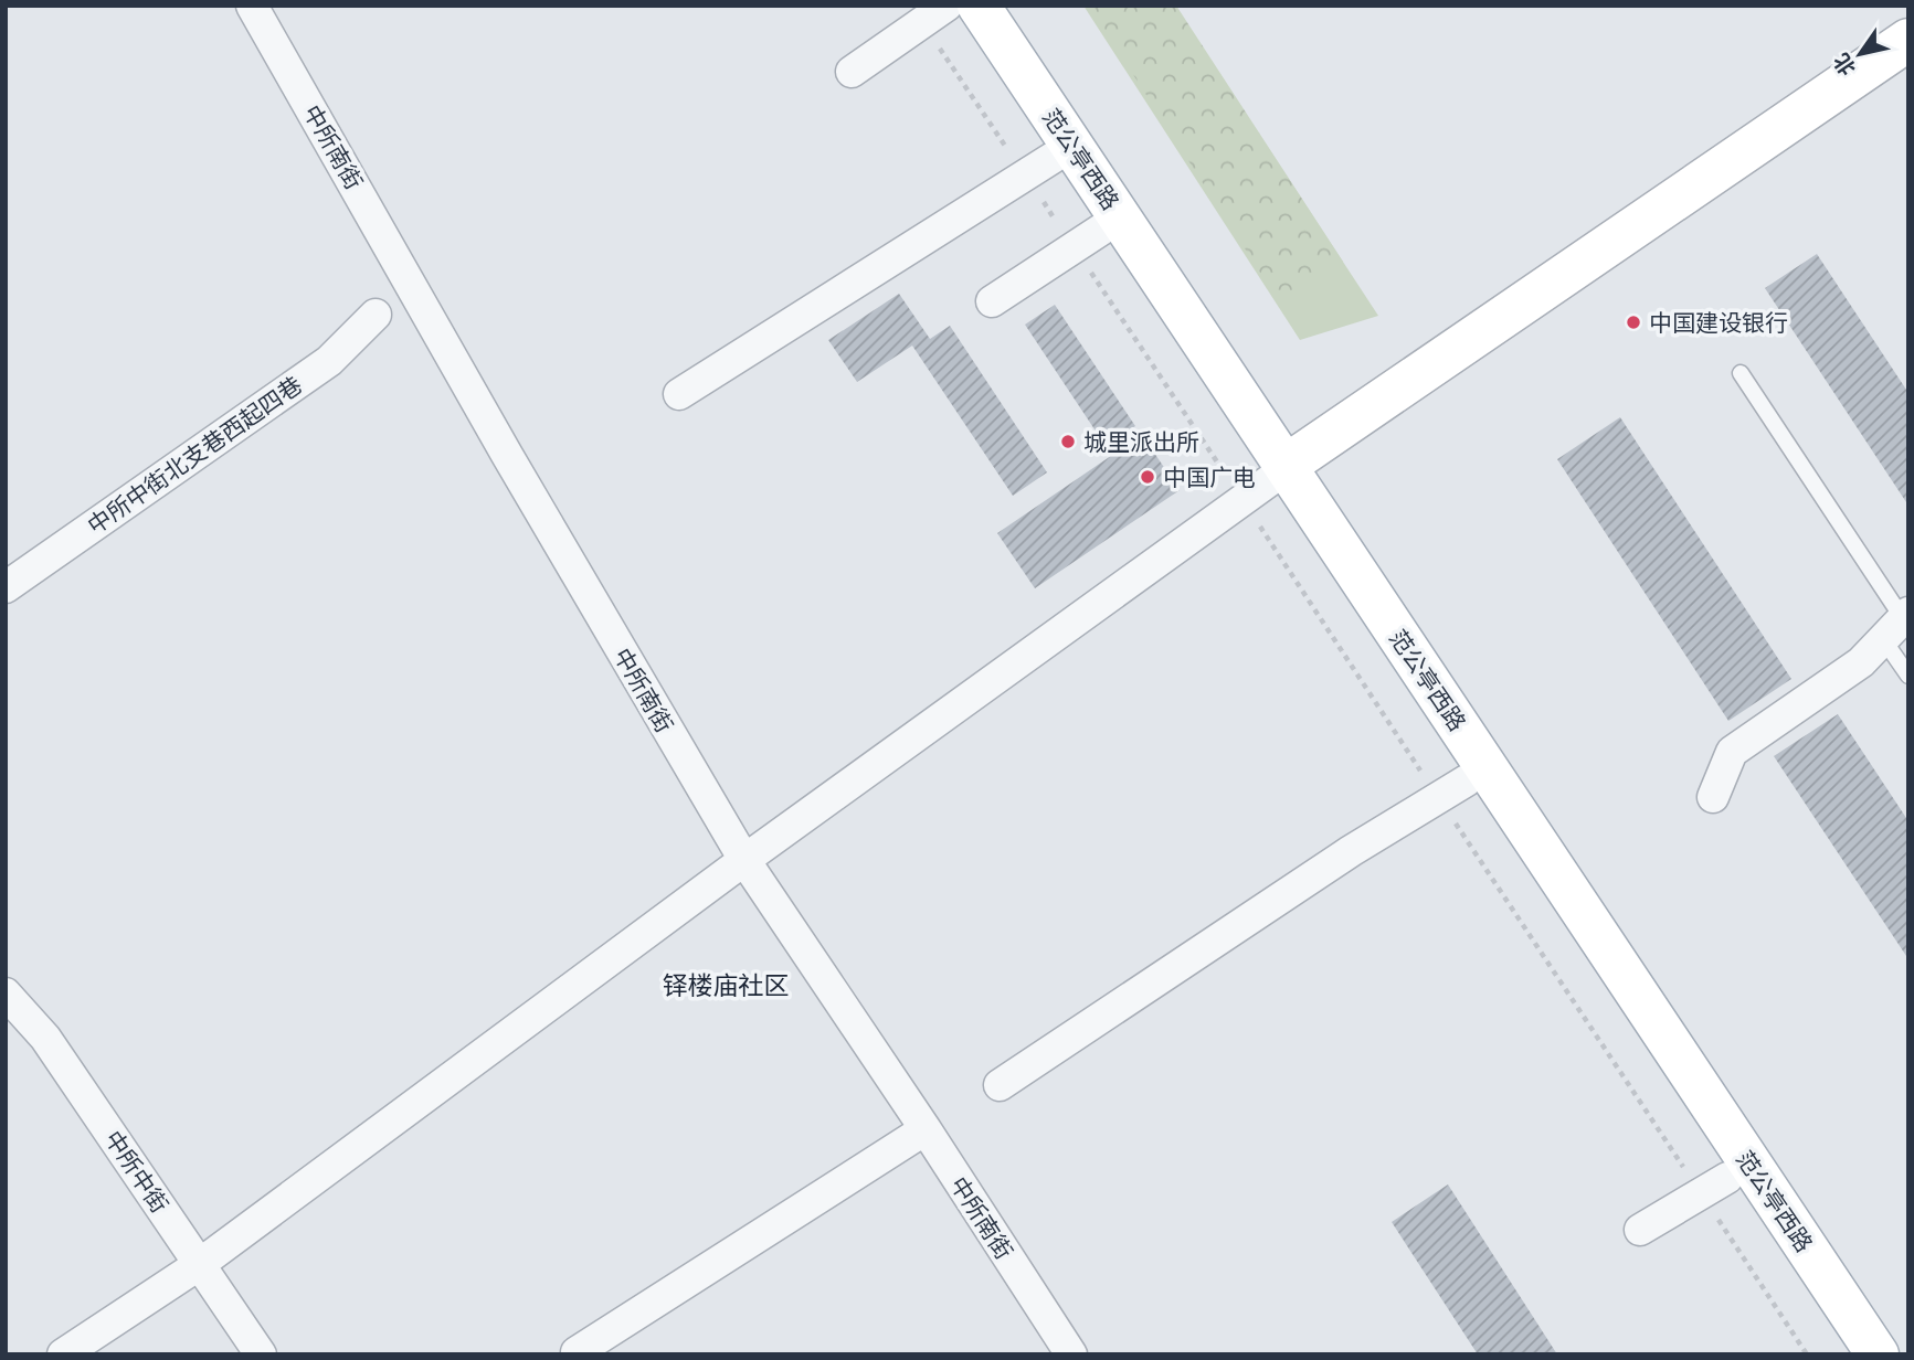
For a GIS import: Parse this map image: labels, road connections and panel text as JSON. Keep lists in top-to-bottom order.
{
  "streets": {
    "main road": ["范公亭西路"],
    "street": ["中所南街", "中所中街北支巷西起四巷", "中所中街"]
  },
  "districts": ["铎楼庙社区"],
  "places": ["中国建设银行", "城里派出所", "中国广电"],
  "north": "bottom left"
}
